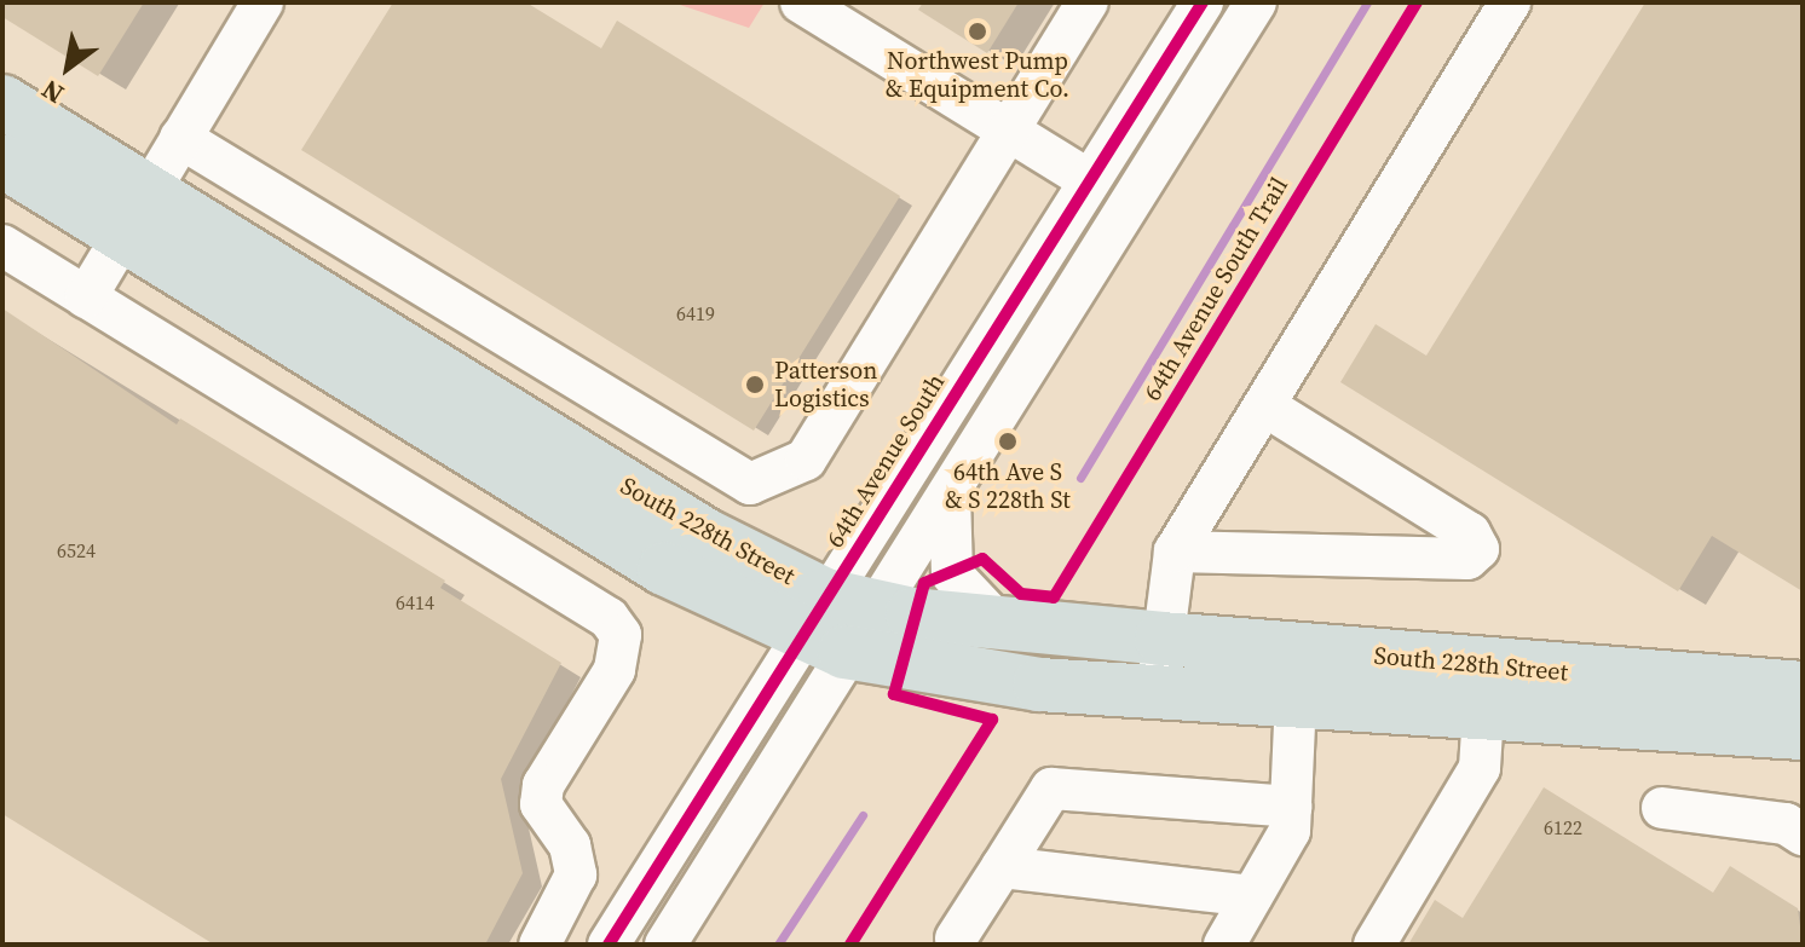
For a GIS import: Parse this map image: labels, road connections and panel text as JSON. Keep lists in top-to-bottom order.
{
  "streets": {
    "main road": ["South 228th Street"],
    "street": ["64th Avenue South"],
    "cycle path": ["64th Avenue South Trail"]
  },
  "crossings": [
    ["64th Avenue South", "South 228th Street"]
  ],
  "places": ["Northwest Pump & Equipment Co.", "Patterson Logistics", "64th Ave S & S 228th St"],
  "house_numbers": [
    "6419",
    "6524",
    "6414",
    "6122"
  ],
  "north": "bottom left"
}
